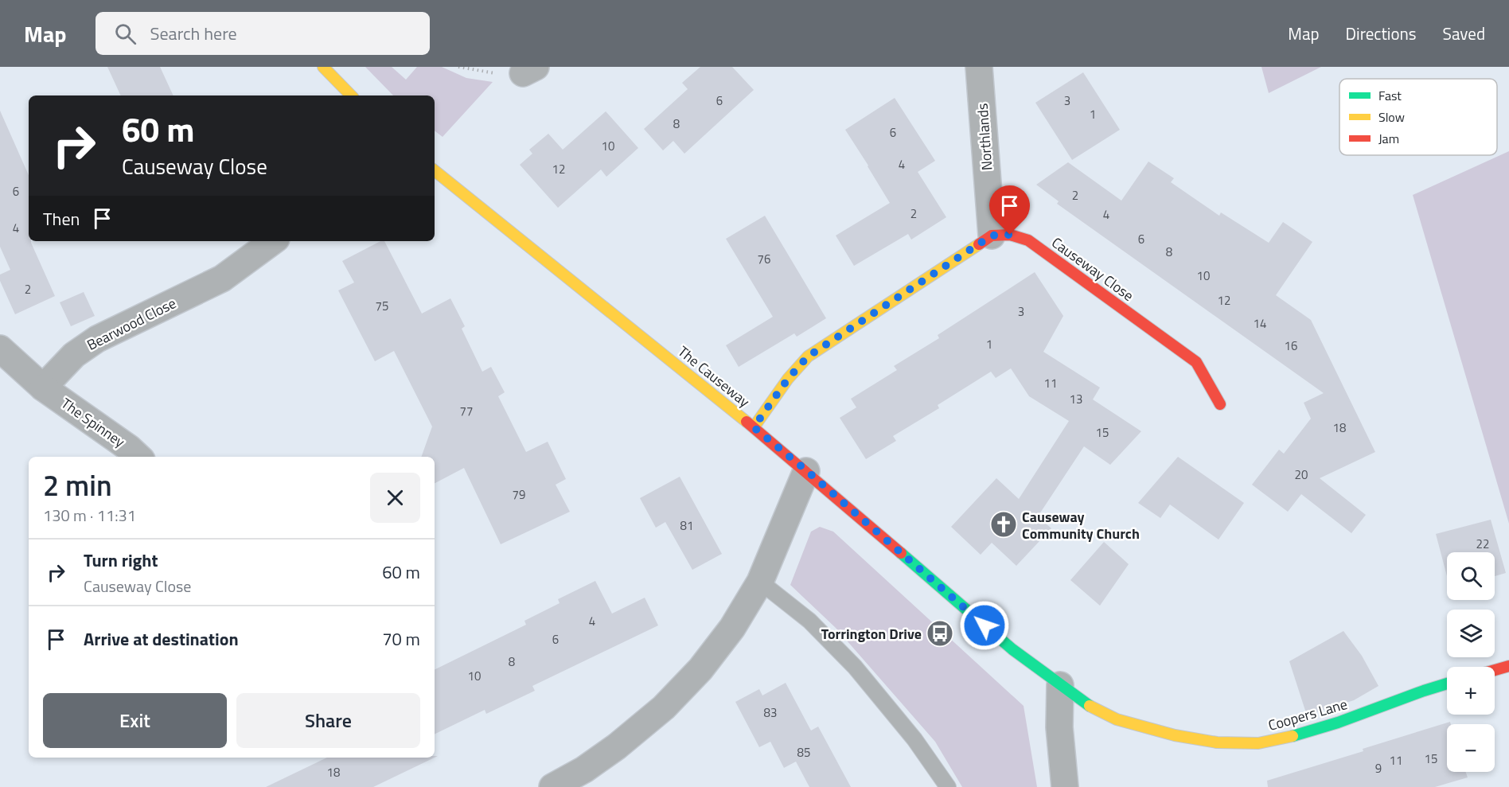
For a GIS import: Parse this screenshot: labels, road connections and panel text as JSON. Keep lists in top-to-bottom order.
{
  "streets": {
    "main road": ["Causeway Close", "The Causeway", "Coopers Lane"],
    "street": ["Northlands", "Bearwood Close", "The Spinney"]
  },
  "crossings": [
    ["Northlands", "Causeway Close"],
    ["Bearwood Close", "The Spinney"],
    ["The Causeway", "Coopers Lane"]
  ],
  "places": {
    "church": ["Causeway Community Church"],
    "bus stop": ["Torrington Drive"]
  },
  "house_numbers": [
    "6",
    "3",
    "1",
    "8",
    "6",
    "10",
    "4",
    "12",
    "6",
    "2",
    "2",
    "4",
    "4",
    "6",
    "8",
    "76",
    "10",
    "2",
    "12",
    "75",
    "3",
    "14",
    "1",
    "16",
    "11",
    "13",
    "77",
    "18",
    "15",
    "20",
    "79",
    "81",
    "22",
    "4",
    "6",
    "8",
    "10",
    "83",
    "85",
    "15",
    "11",
    "9",
    "18"
  ],
  "legend": ["Fast", "Slow", "Jam"],
  "page": {
    "header": "Map",
    "search": "Search here",
    "nav": ["Map", "Directions", "Saved"],
    "turn": ["60 m", "Causeway Close"],
    "then": "Then",
    "heading": ["2 min", "130 m · 11:31"],
    "list": [
      {
        "name": "Turn right",
        "note": "Causeway Close",
        "value": "60 m"
      },
      {
        "name": "Arrive at destination",
        "value": "70 m"
      }
    ],
    "map_buttons": ["+", "−"],
    "buttons": ["Exit", "Share"]
  }
}
